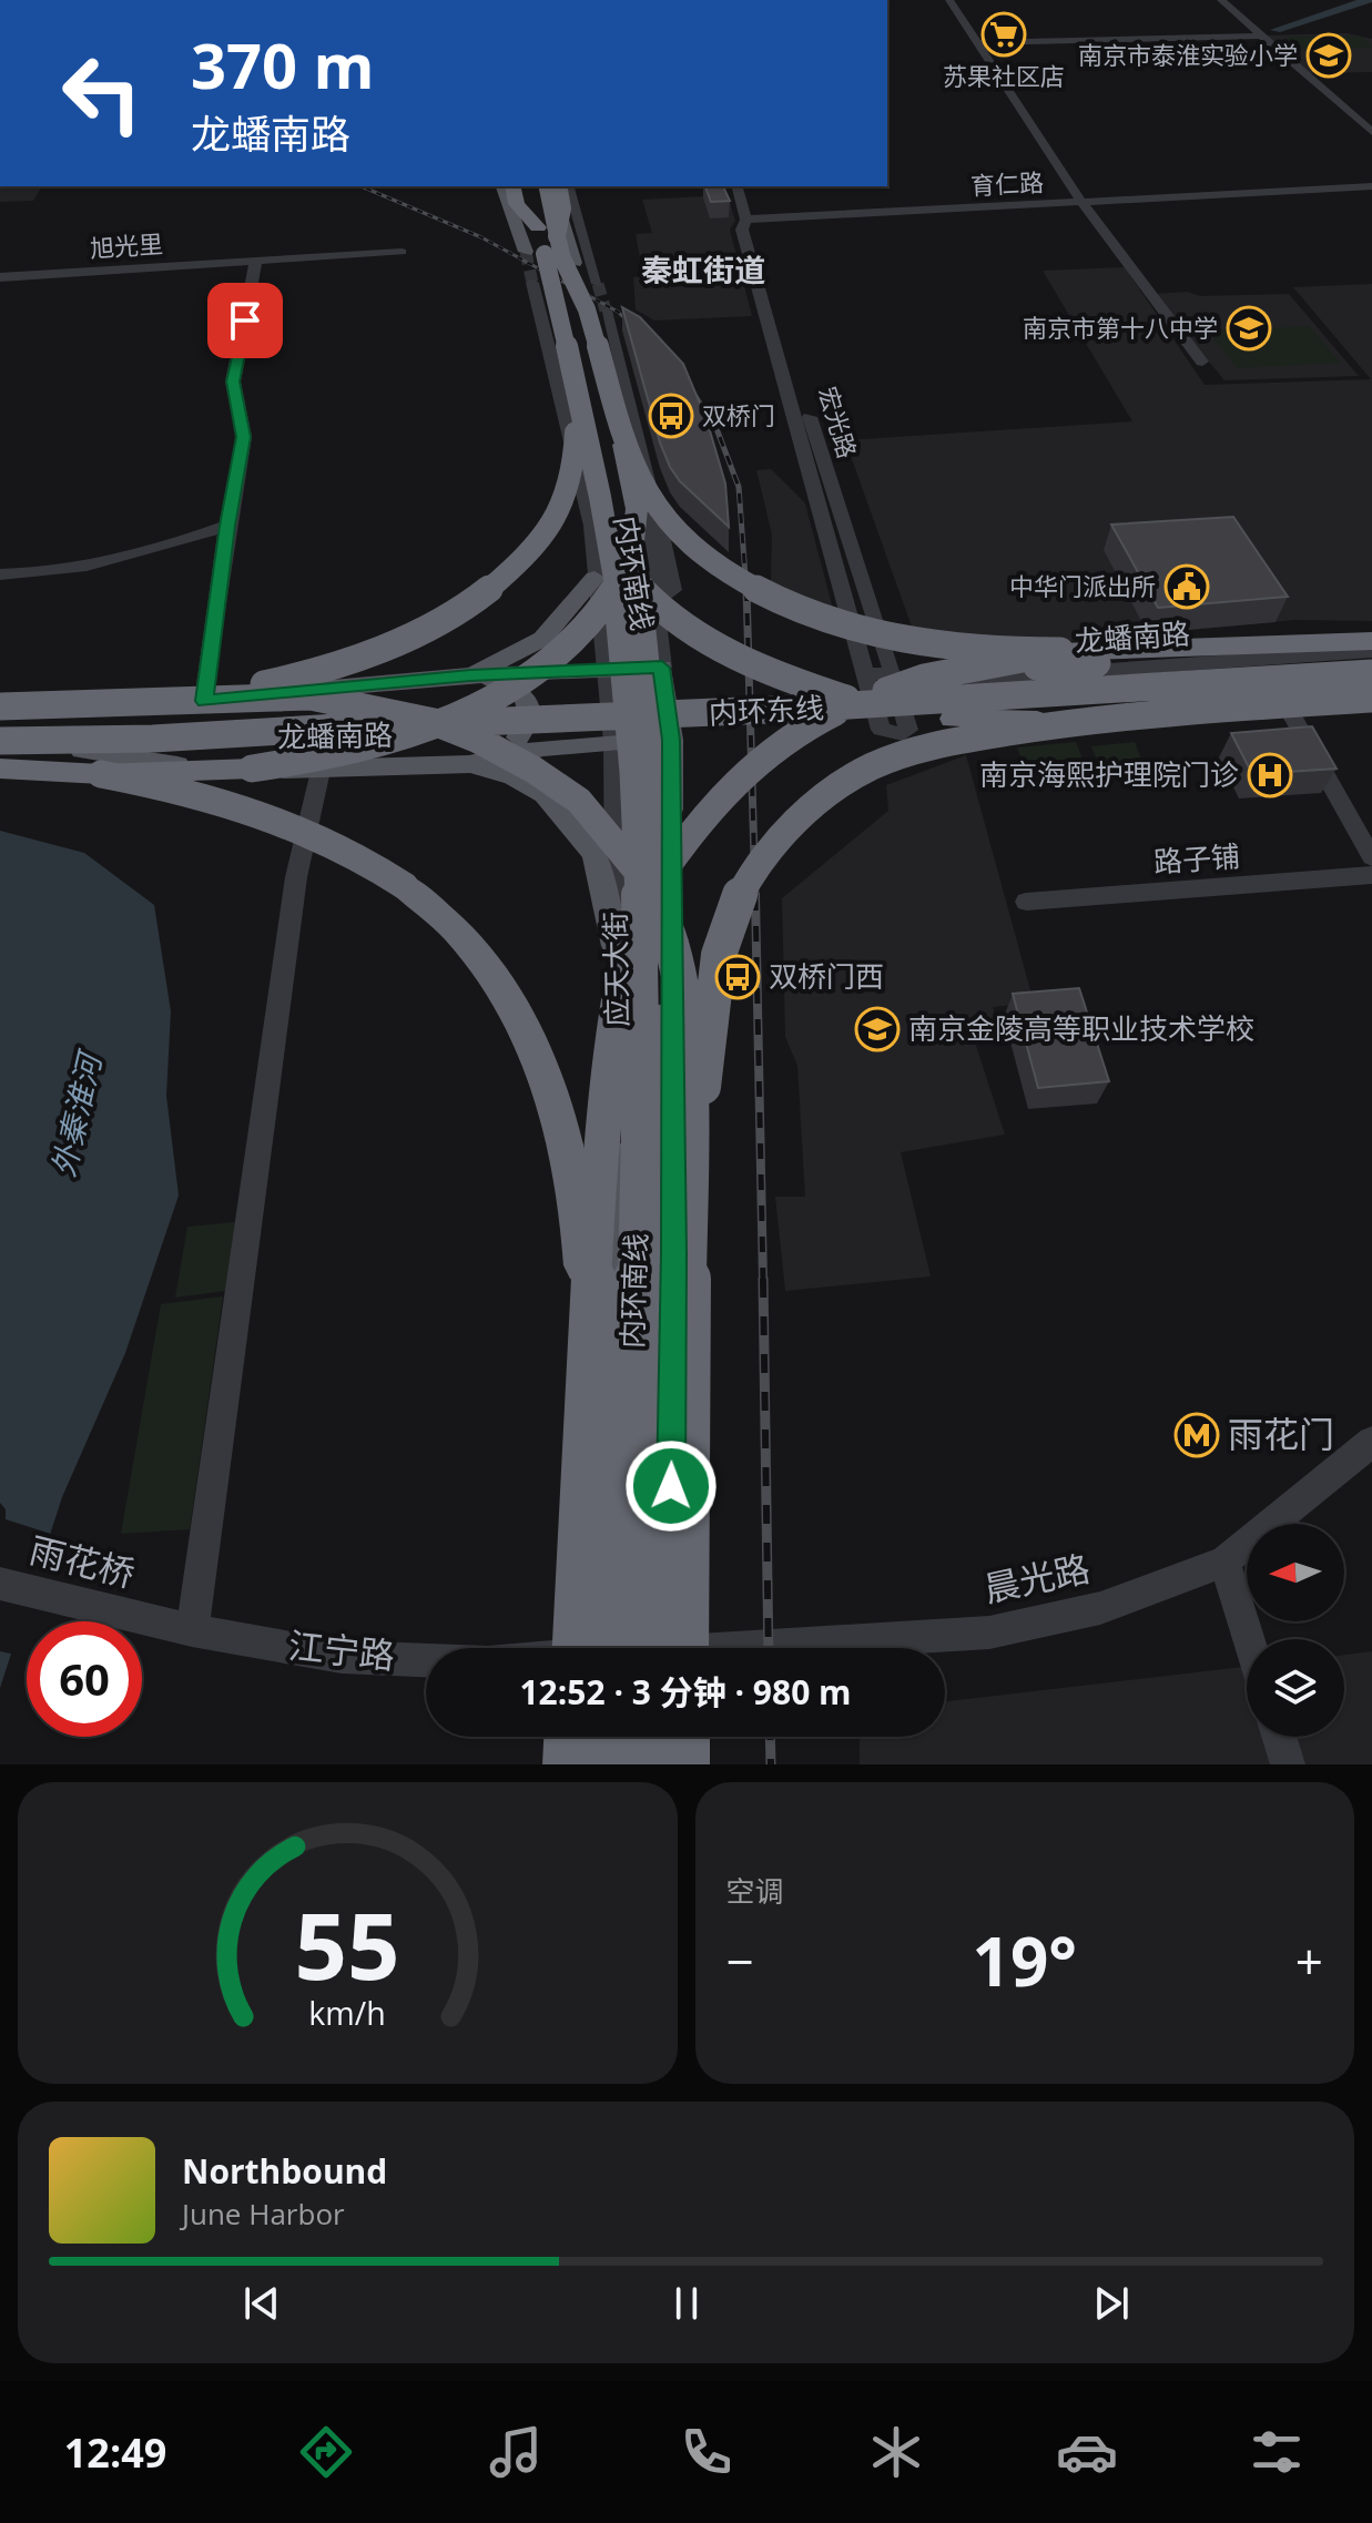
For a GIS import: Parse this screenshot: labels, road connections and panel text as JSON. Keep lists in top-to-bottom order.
{
  "streets": {
    "highway": ["内环南线", "内环东线"],
    "main road": ["龙蟠南路", "应天大街"],
    "street": [
      "育仁路",
      "旭光里",
      "宏光路",
      "路子铺",
      "雨花桥",
      "晨光路",
      "江宁路"
    ]
  },
  "crossings": [
    ["育仁路", "宏光路"],
    ["宏光路", "龙蟠南路"],
    ["龙蟠南路", "内环东线"],
    ["龙蟠南路", "应天大街"],
    ["内环东线", "应天大街"],
    ["雨花桥", "江宁路"]
  ],
  "districts": ["秦虹街道"],
  "water": ["外秦淮河"],
  "places": {
    "supermarket": ["苏果社区店"],
    "school or university": ["南京市泰淮实验小学", "南京市第十八中学", "南京金陵高等职业技术学校"],
    "bus stop": ["双桥门", "双桥门西"],
    "public building": ["中华门派出所"],
    "hospital": ["南京海熙护理院门诊"],
    "metro station": ["雨花门"]
  },
  "north": "left",
  "page": {
    "turn": ["370 m", "龙蟠南路"],
    "limit": "60",
    "trip": "12:52 · 3 分钟 · 980 m",
    "tile": "空调",
    "heat": ["−", "19°", "+"],
    "song": ["Northbound", "June Harbor"],
    "tabs": "12:49",
    "gauge": ["55", "km/h"]
  }
}
